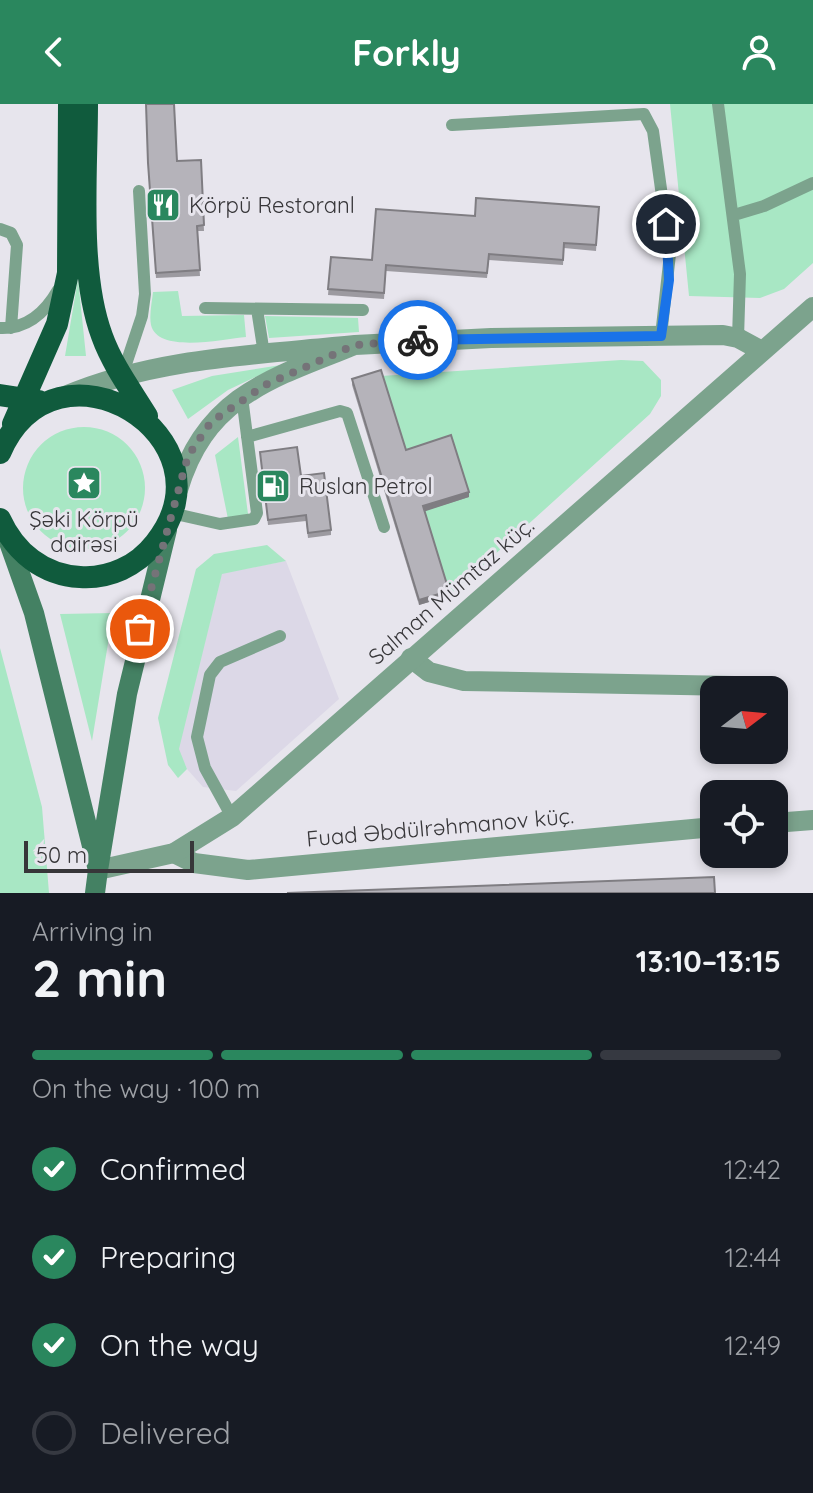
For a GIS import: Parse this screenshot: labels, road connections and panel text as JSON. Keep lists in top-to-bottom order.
{
  "streets": {
    "street": ["Salman Mümtaz küç.", "Fuad Əbdülrəhmanov küç."]
  },
  "crossings": [
    ["Salman Mümtaz küç.", "Fuad Əbdülrəhmanov küç."]
  ],
  "places": {
    "restaurant": ["Körpü Restoranl"],
    "place": ["Şəki Körpü dairəsi"],
    "fuel station": ["Ruslan Petrol"]
  },
  "scale_bar": "50 m",
  "north": "right",
  "page": {
    "header": "Forkly",
    "scale": "50 m",
    "heading": ["2 min", "Arriving in", "13:10–13:15"],
    "bar": "On the way · 100 m",
    "list": [
      ["Confirmed", "12:42"],
      ["Preparing", "12:44"],
      ["On the way", "12:49"],
      "Delivered"
    ]
  }
}
